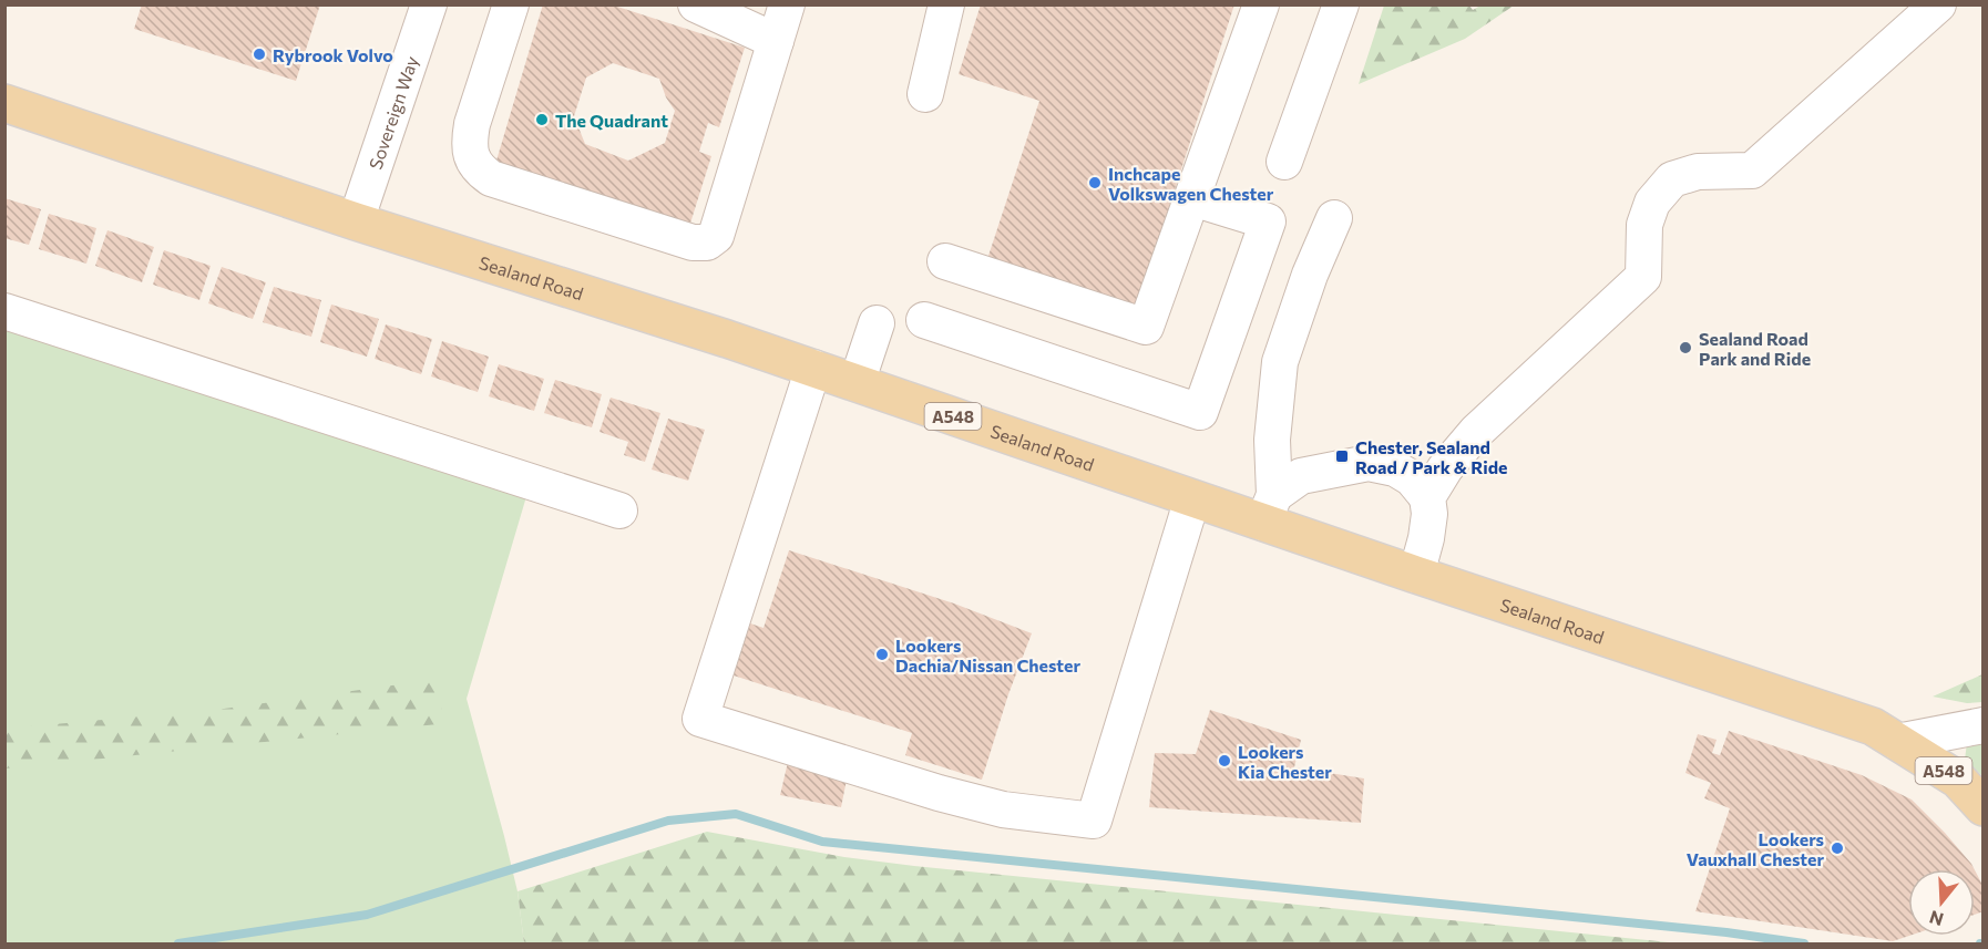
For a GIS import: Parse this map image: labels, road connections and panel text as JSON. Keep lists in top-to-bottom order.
{
  "streets": {
    "main road": ["Sealand Road", "A548"],
    "street": ["Sovereign Way"]
  },
  "crossings": [
    ["Sovereign Way", "Sealand Road"]
  ],
  "places": {
    "other": [
      "Rybrook Volvo",
      "The Quadrant",
      "Inchcape Volkswagen Chester",
      "Sealand Road Park and Ride",
      "Lookers Dachia/Nissan Chester",
      "Lookers Kia Chester",
      "Lookers Vauxhall Chester"
    ],
    "transit": ["Chester, Sealand Road / Park & Ride"]
  },
  "north": "bottom"
}
